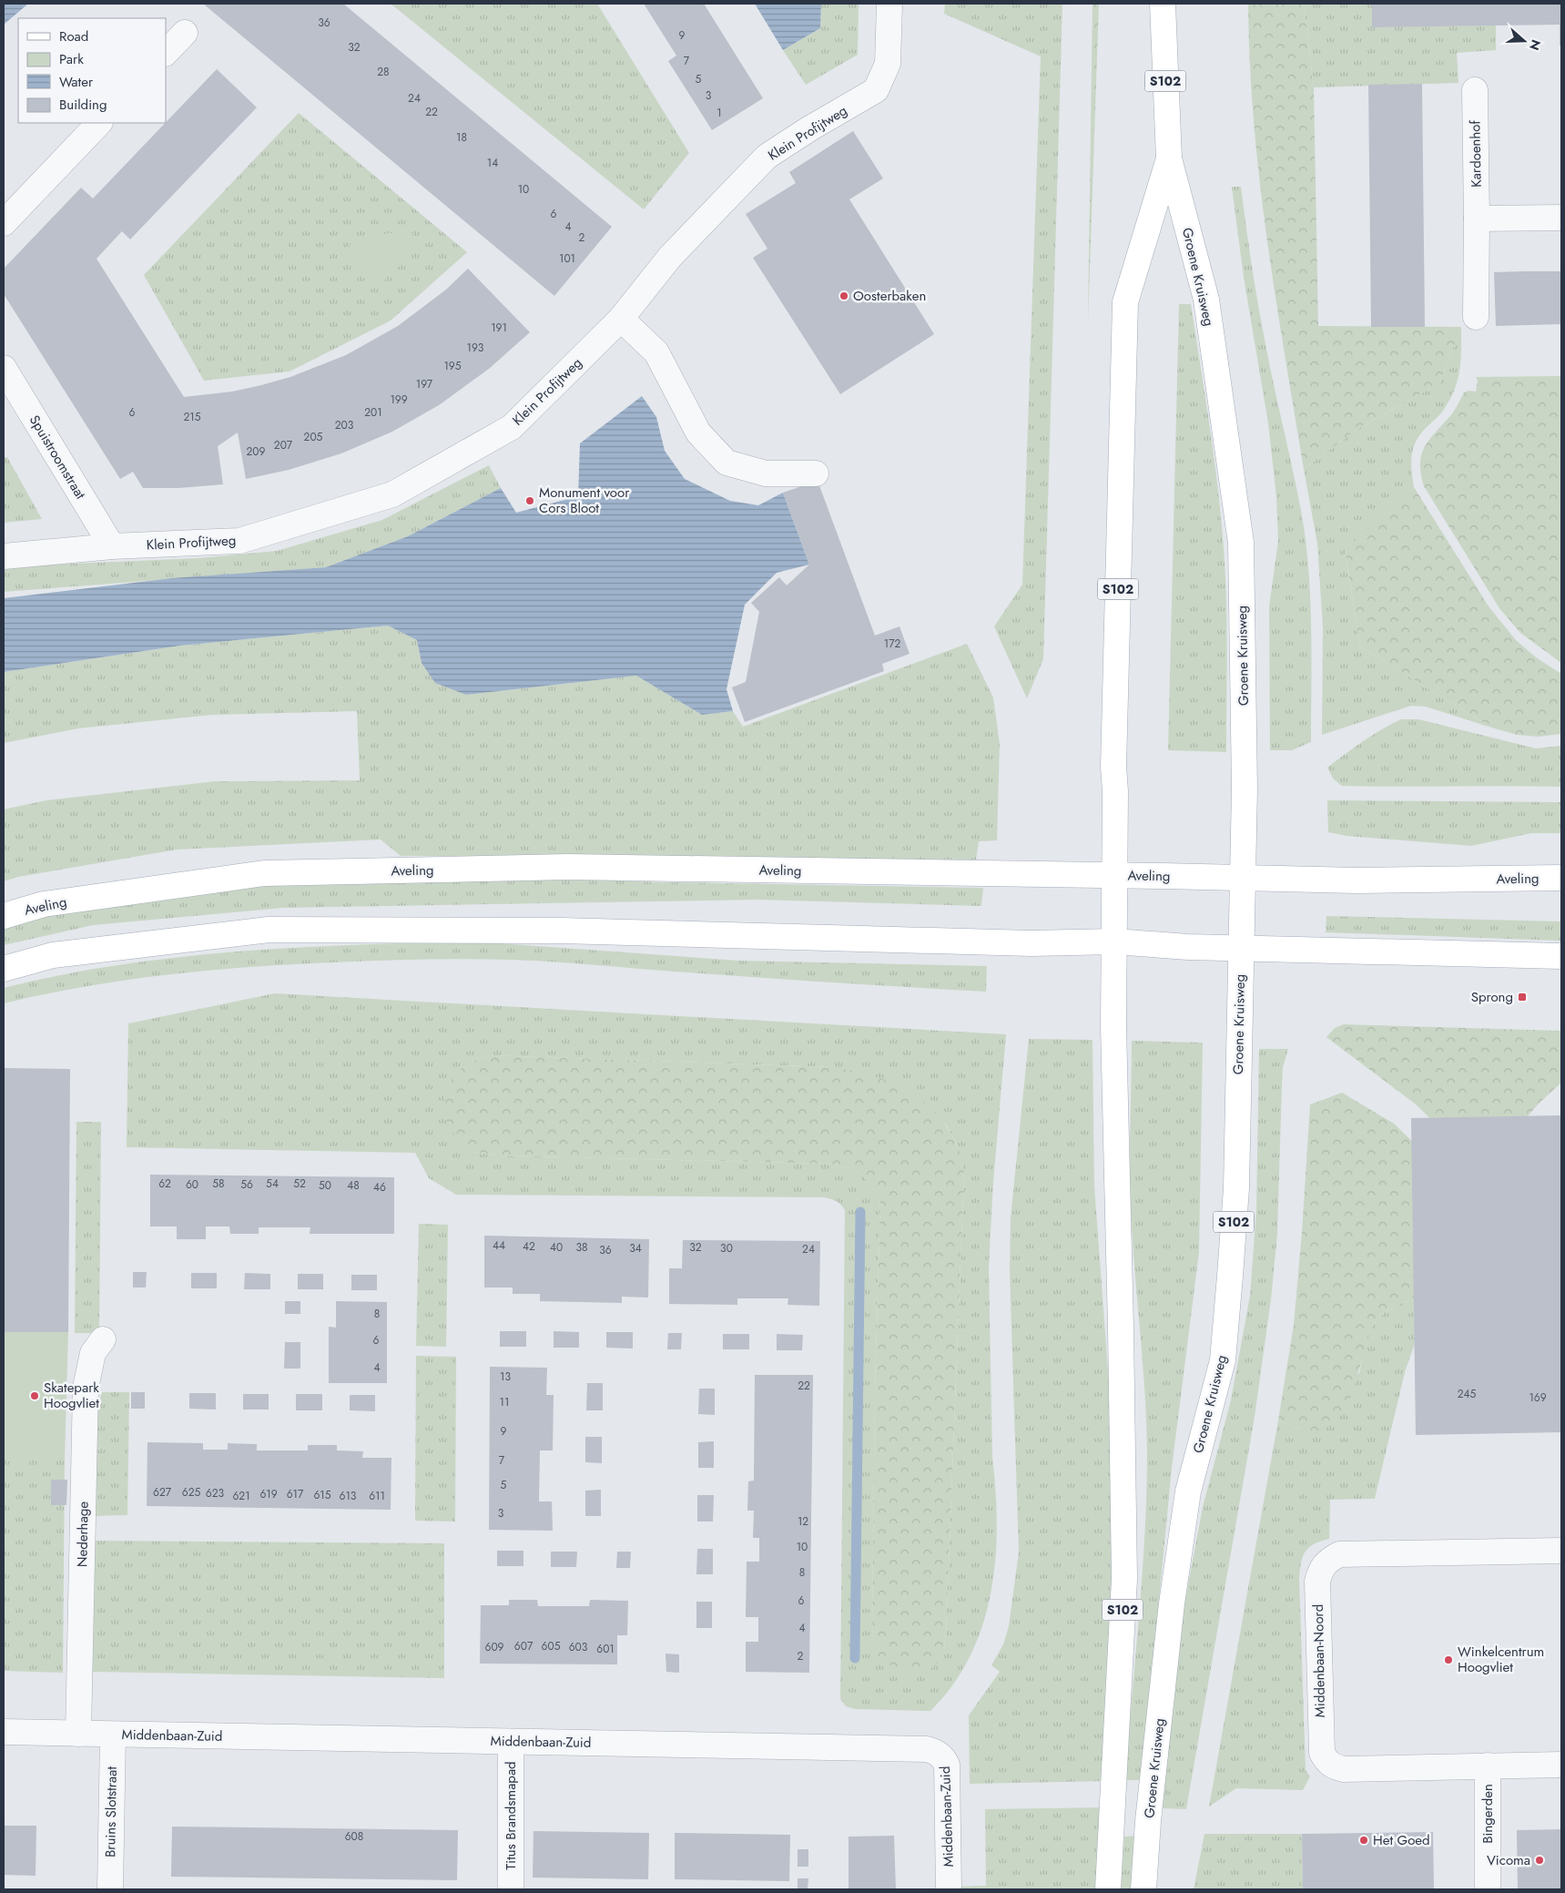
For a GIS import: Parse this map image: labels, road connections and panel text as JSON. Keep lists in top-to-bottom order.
{
  "streets": {
    "main road": ["S102", "Groene Kruisweg", "Aveling"],
    "street": [
      "Klein Profijtweg",
      "Kardoenhof",
      "Spuistroomstraat",
      "Nederhage",
      "Middenbaan-Noord",
      "Middenbaan-Zuid",
      "Bruins Slotstraat",
      "Bingerden",
      "Titus Brandsmapad"
    ]
  },
  "crossings": [
    ["Klein Profijtweg", "Spuistroomstraat"],
    ["Groene Kruisweg", "Aveling"],
    ["Nederhage", "Middenbaan-Zuid"],
    ["Middenbaan-Noord", "Bingerden"],
    ["Middenbaan-Zuid", "Bruins Slotstraat"],
    ["Middenbaan-Zuid", "Titus Brandsmapad"]
  ],
  "places": {
    "other": [
      "Oosterbaken",
      "Monument voor Cors Bloot",
      "Skatepark Hoogvliet",
      "Winkelcentrum Hoogvliet",
      "Het Goed",
      "Vicoma"
    ],
    "transit": ["Sprong"]
  },
  "house_numbers": [
    "36",
    "9",
    "32",
    "7",
    "28",
    "5",
    "3",
    "24",
    "22",
    "1",
    "18",
    "14",
    "10",
    "6",
    "4",
    "2",
    "101",
    "191",
    "193",
    "195",
    "197",
    "199",
    "6",
    "201",
    "215",
    "203",
    "205",
    "207",
    "209",
    "172",
    "62",
    "58",
    "54",
    "52",
    "60",
    "56",
    "50",
    "48",
    "46",
    "44",
    "42",
    "40",
    "38",
    "32",
    "34",
    "30",
    "24",
    "36",
    "8",
    "6",
    "4",
    "13",
    "22",
    "245",
    "169",
    "11",
    "9",
    "7",
    "5",
    "627",
    "625",
    "623",
    "619",
    "617",
    "615",
    "621",
    "613",
    "611",
    "3",
    "12",
    "10",
    "8",
    "6",
    "4",
    "607",
    "605",
    "609",
    "603",
    "601",
    "2",
    "608"
  ],
  "legend": [
    "Road",
    "Park",
    "Water",
    "Building"
  ],
  "north": "right"
}
